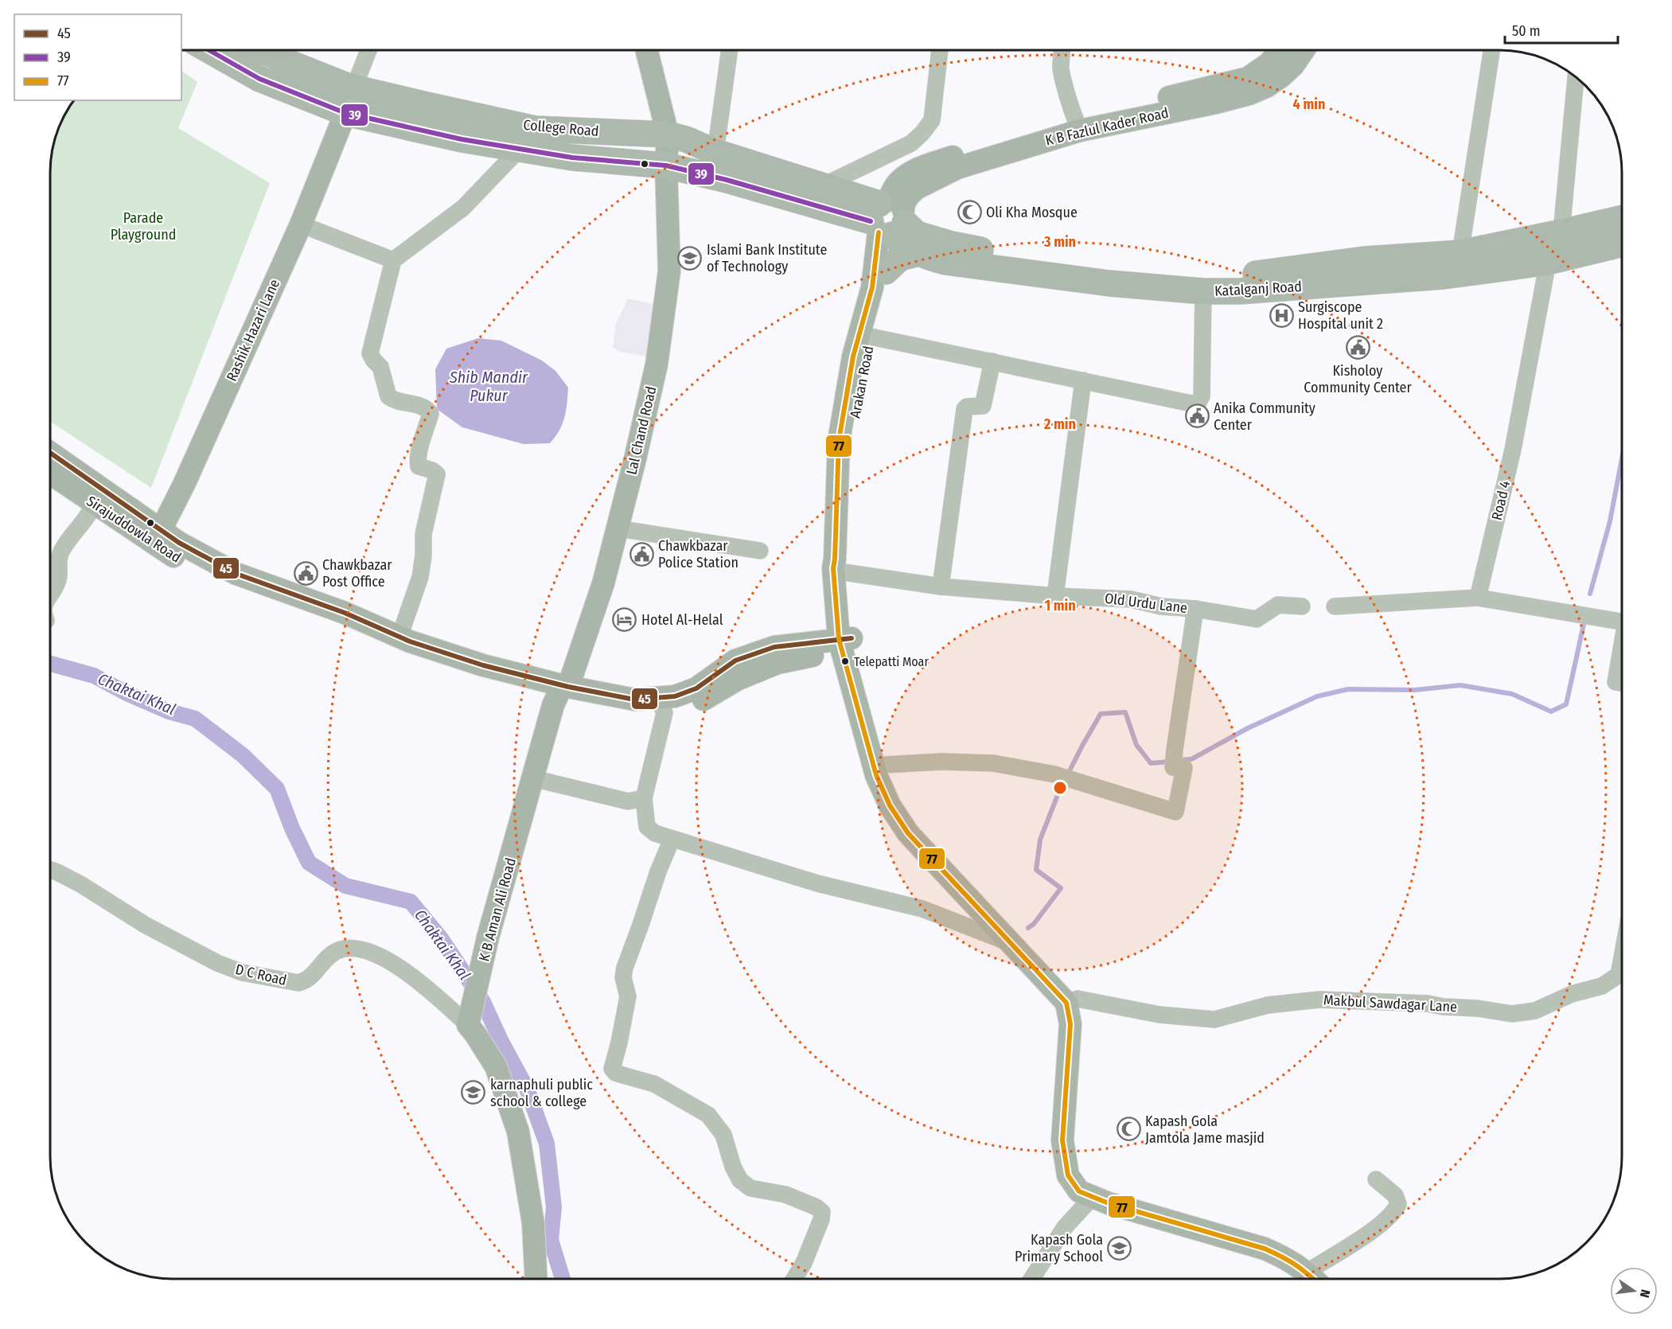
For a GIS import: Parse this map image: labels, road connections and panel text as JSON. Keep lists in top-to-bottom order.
{
  "streets": {
    "main road": [
      "K B Fazlul Kader Road",
      "College Road",
      "Katalganj Road",
      "Rashik Hazari Lane",
      "Arakan Road",
      "Lal Chand Road",
      "Sirajuddowla Road",
      "K B Aman Ali Road"
    ],
    "street": [
      "Road 4",
      "Old Urdu Lane",
      "D C Road",
      "Makbul Sawdagar Lane"
    ]
  },
  "crossings": [
    ["K B Fazlul Kader Road", "College Road"],
    ["K B Fazlul Kader Road", "Katalganj Road"],
    ["K B Fazlul Kader Road", "Arakan Road"],
    ["College Road", "Katalganj Road"],
    ["College Road", "Rashik Hazari Lane"],
    ["College Road", "Arakan Road"],
    ["College Road", "Lal Chand Road"],
    ["Katalganj Road", "Arakan Road"],
    ["Katalganj Road", "Road 4"],
    ["Rashik Hazari Lane", "Sirajuddowla Road"],
    ["Arakan Road", "Sirajuddowla Road"],
    ["Arakan Road", "Old Urdu Lane"],
    ["Arakan Road", "Makbul Sawdagar Lane"],
    ["Lal Chand Road", "Sirajuddowla Road"],
    ["Lal Chand Road", "K B Aman Ali Road"],
    ["Sirajuddowla Road", "K B Aman Ali Road"],
    ["K B Aman Ali Road", "D C Road"]
  ],
  "water": ["Shib Mandir Pukur", "Chaktai Khal"],
  "parks": ["Parade Playground"],
  "places": {
    "mosque": ["Oli Kha Mosque", "Kapash Gola Jamtola Jame masjid"],
    "school or university": ["Islami Bank Institute of Technology", "karnaphuli public school & college", "Kapash Gola Primary School"],
    "hospital": ["Surgiscope Hospital unit 2"],
    "public building": [
      "Kisholoy Community Center",
      "Anika Community Center",
      "Chawkbazar Police Station",
      "Chawkbazar Post Office"
    ],
    "hotel": ["Hotel Al-Helal"],
    "other": ["Telepatti Moar"]
  },
  "lines": ["transit line 39", "transit line 77", "transit line 45"],
  "legend": ["45", "39", "77"],
  "scale_bar": "50 m",
  "north": "right",
  "rings": [
    "4 min",
    "3 min",
    "2 min",
    "1 min"
  ]
}
